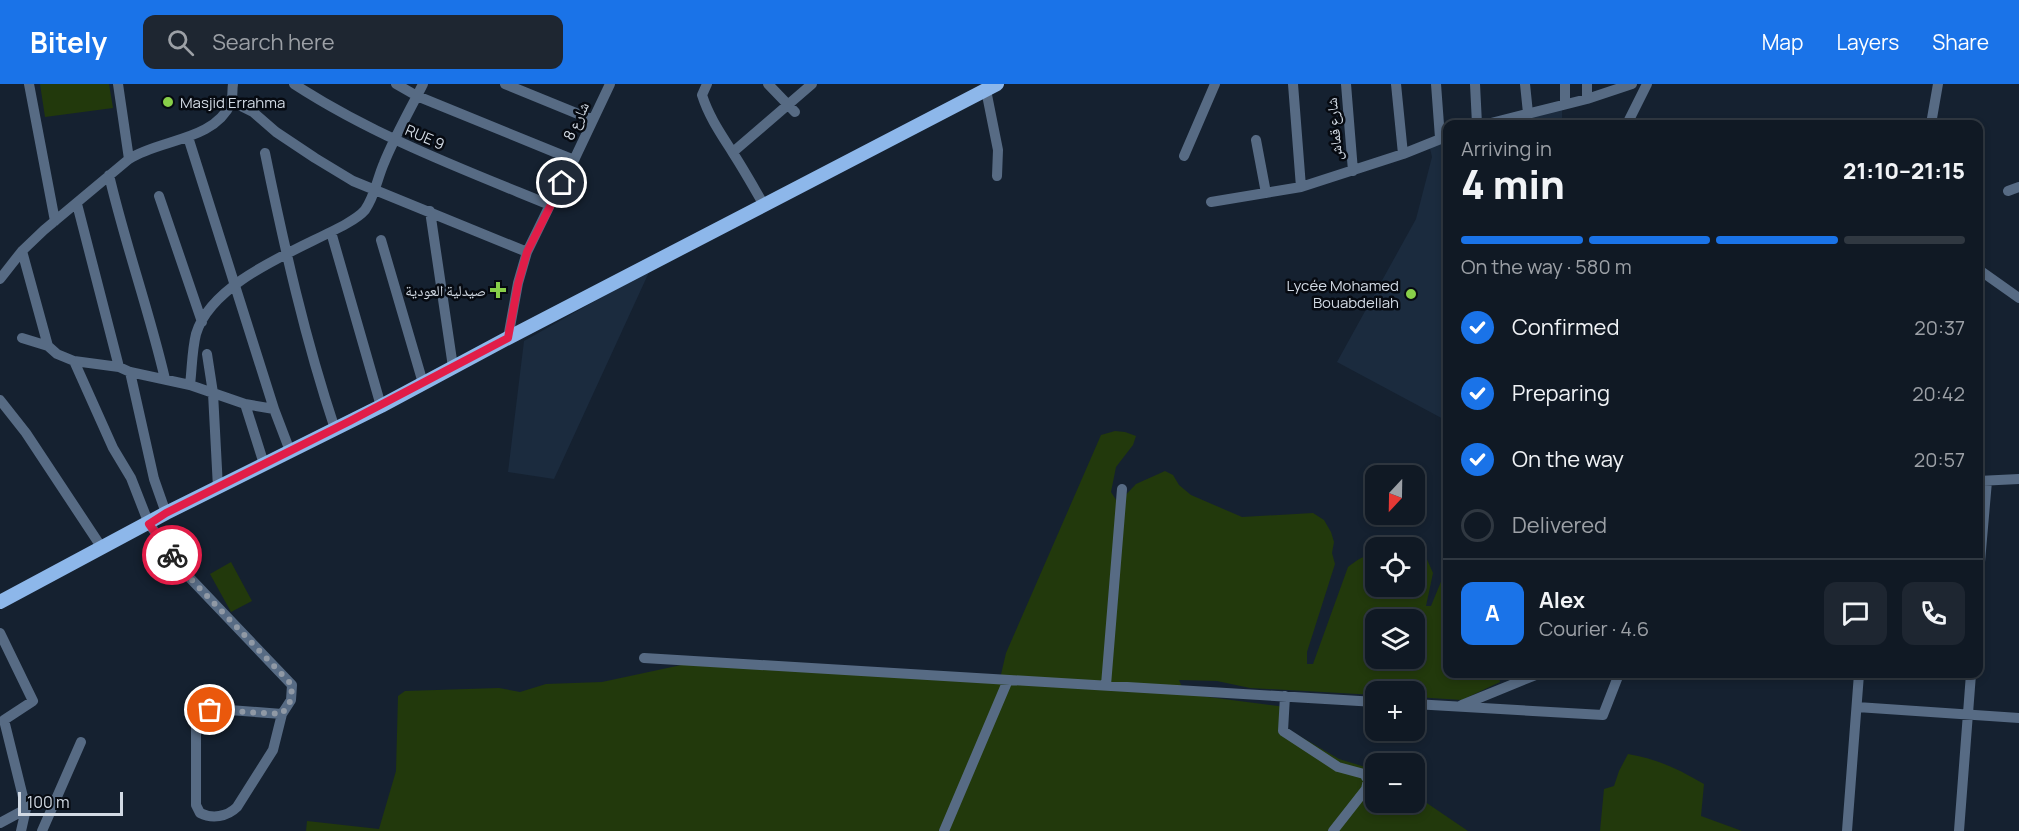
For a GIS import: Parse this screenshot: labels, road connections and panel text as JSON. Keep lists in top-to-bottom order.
{
  "streets": {
    "street": ["شارع 8", "شارع قماش", "RUE 9"]
  },
  "crossings": [
    ["شارع 8", "RUE 9"]
  ],
  "places": {
    "other": ["Masjid Errahma", "Lycée Mohamed Bouabdellah"],
    "health": ["صيدلية العودية"]
  },
  "scale_bar": "100 m",
  "north": "bottom",
  "page": {
    "header": "Bitely",
    "search": "Search here",
    "nav": ["Map", "Layers", "Share"],
    "heading": ["4 min", "Arriving in", "21:10–21:15"],
    "panel": ["Alex", "Courier · 4.6"],
    "bar": "On the way · 580 m",
    "list": [
      ["Confirmed", "20:37"],
      ["Preparing", "20:42"],
      ["On the way", "20:57"],
      "Delivered"
    ],
    "map_buttons": ["+", "−"],
    "round": "A",
    "scale": "100 m"
  }
}
